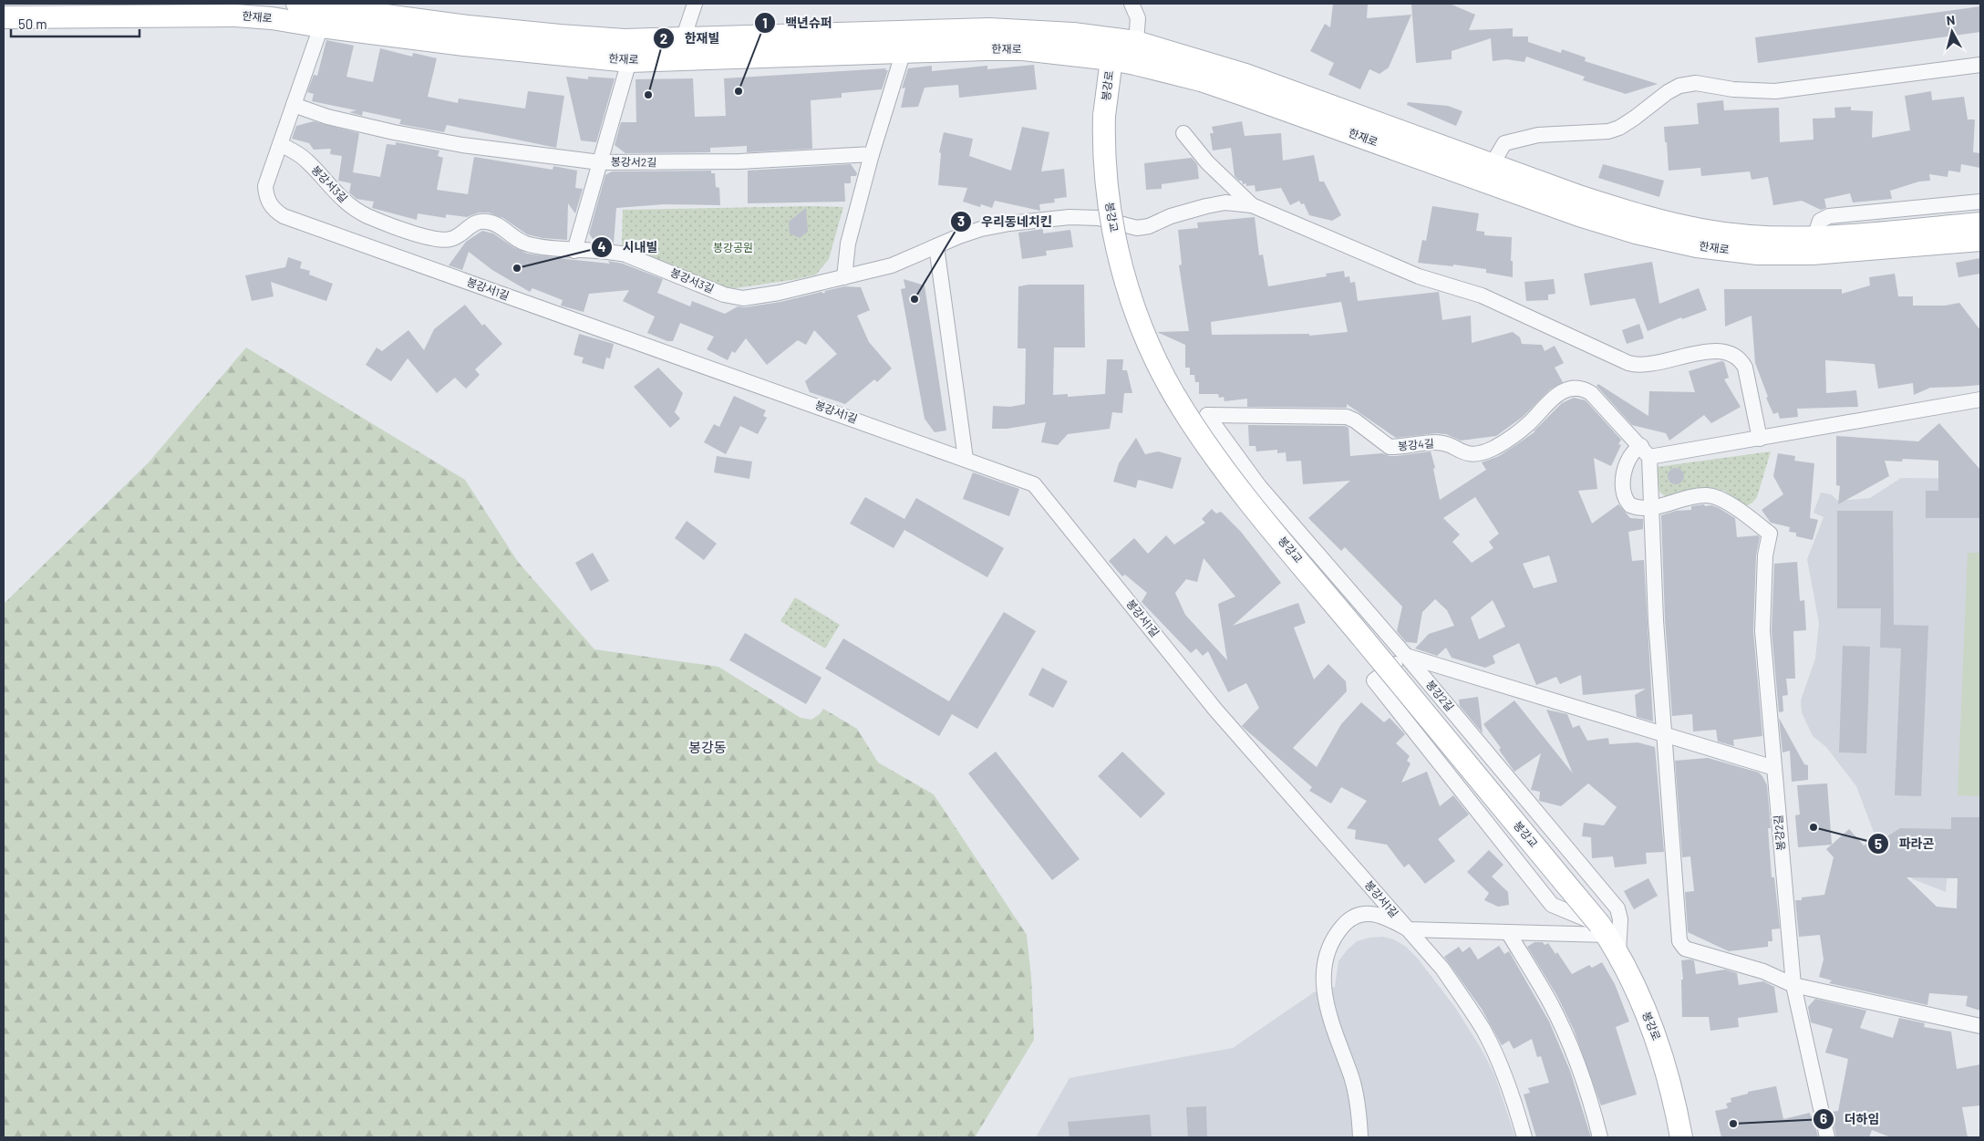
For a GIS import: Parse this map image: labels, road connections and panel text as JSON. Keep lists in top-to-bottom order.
{
  "streets": {
    "street": [
      "한재로",
      "봉강로",
      "봉강서2길",
      "봉강서3길",
      "봉강교",
      "봉강서1길",
      "봉강4길",
      "봉강2길"
    ]
  },
  "crossings": [
    ["한재로", "봉강로"],
    ["한재로", "봉강서1길"],
    ["봉강로", "봉강교"],
    ["봉강로", "봉강2길"],
    ["봉강서2길", "봉강서1길"],
    ["봉강서3길", "봉강서1길"],
    ["봉강4길", "봉강2길"]
  ],
  "districts": ["봉강동"],
  "parks": ["봉강공원"],
  "places": [
    "백년슈퍼",
    "한재빌",
    "시내빌",
    "우리동네치킨",
    "파라곤",
    "더하임"
  ],
  "scale_bar": "50 m",
  "north": "top"
}
